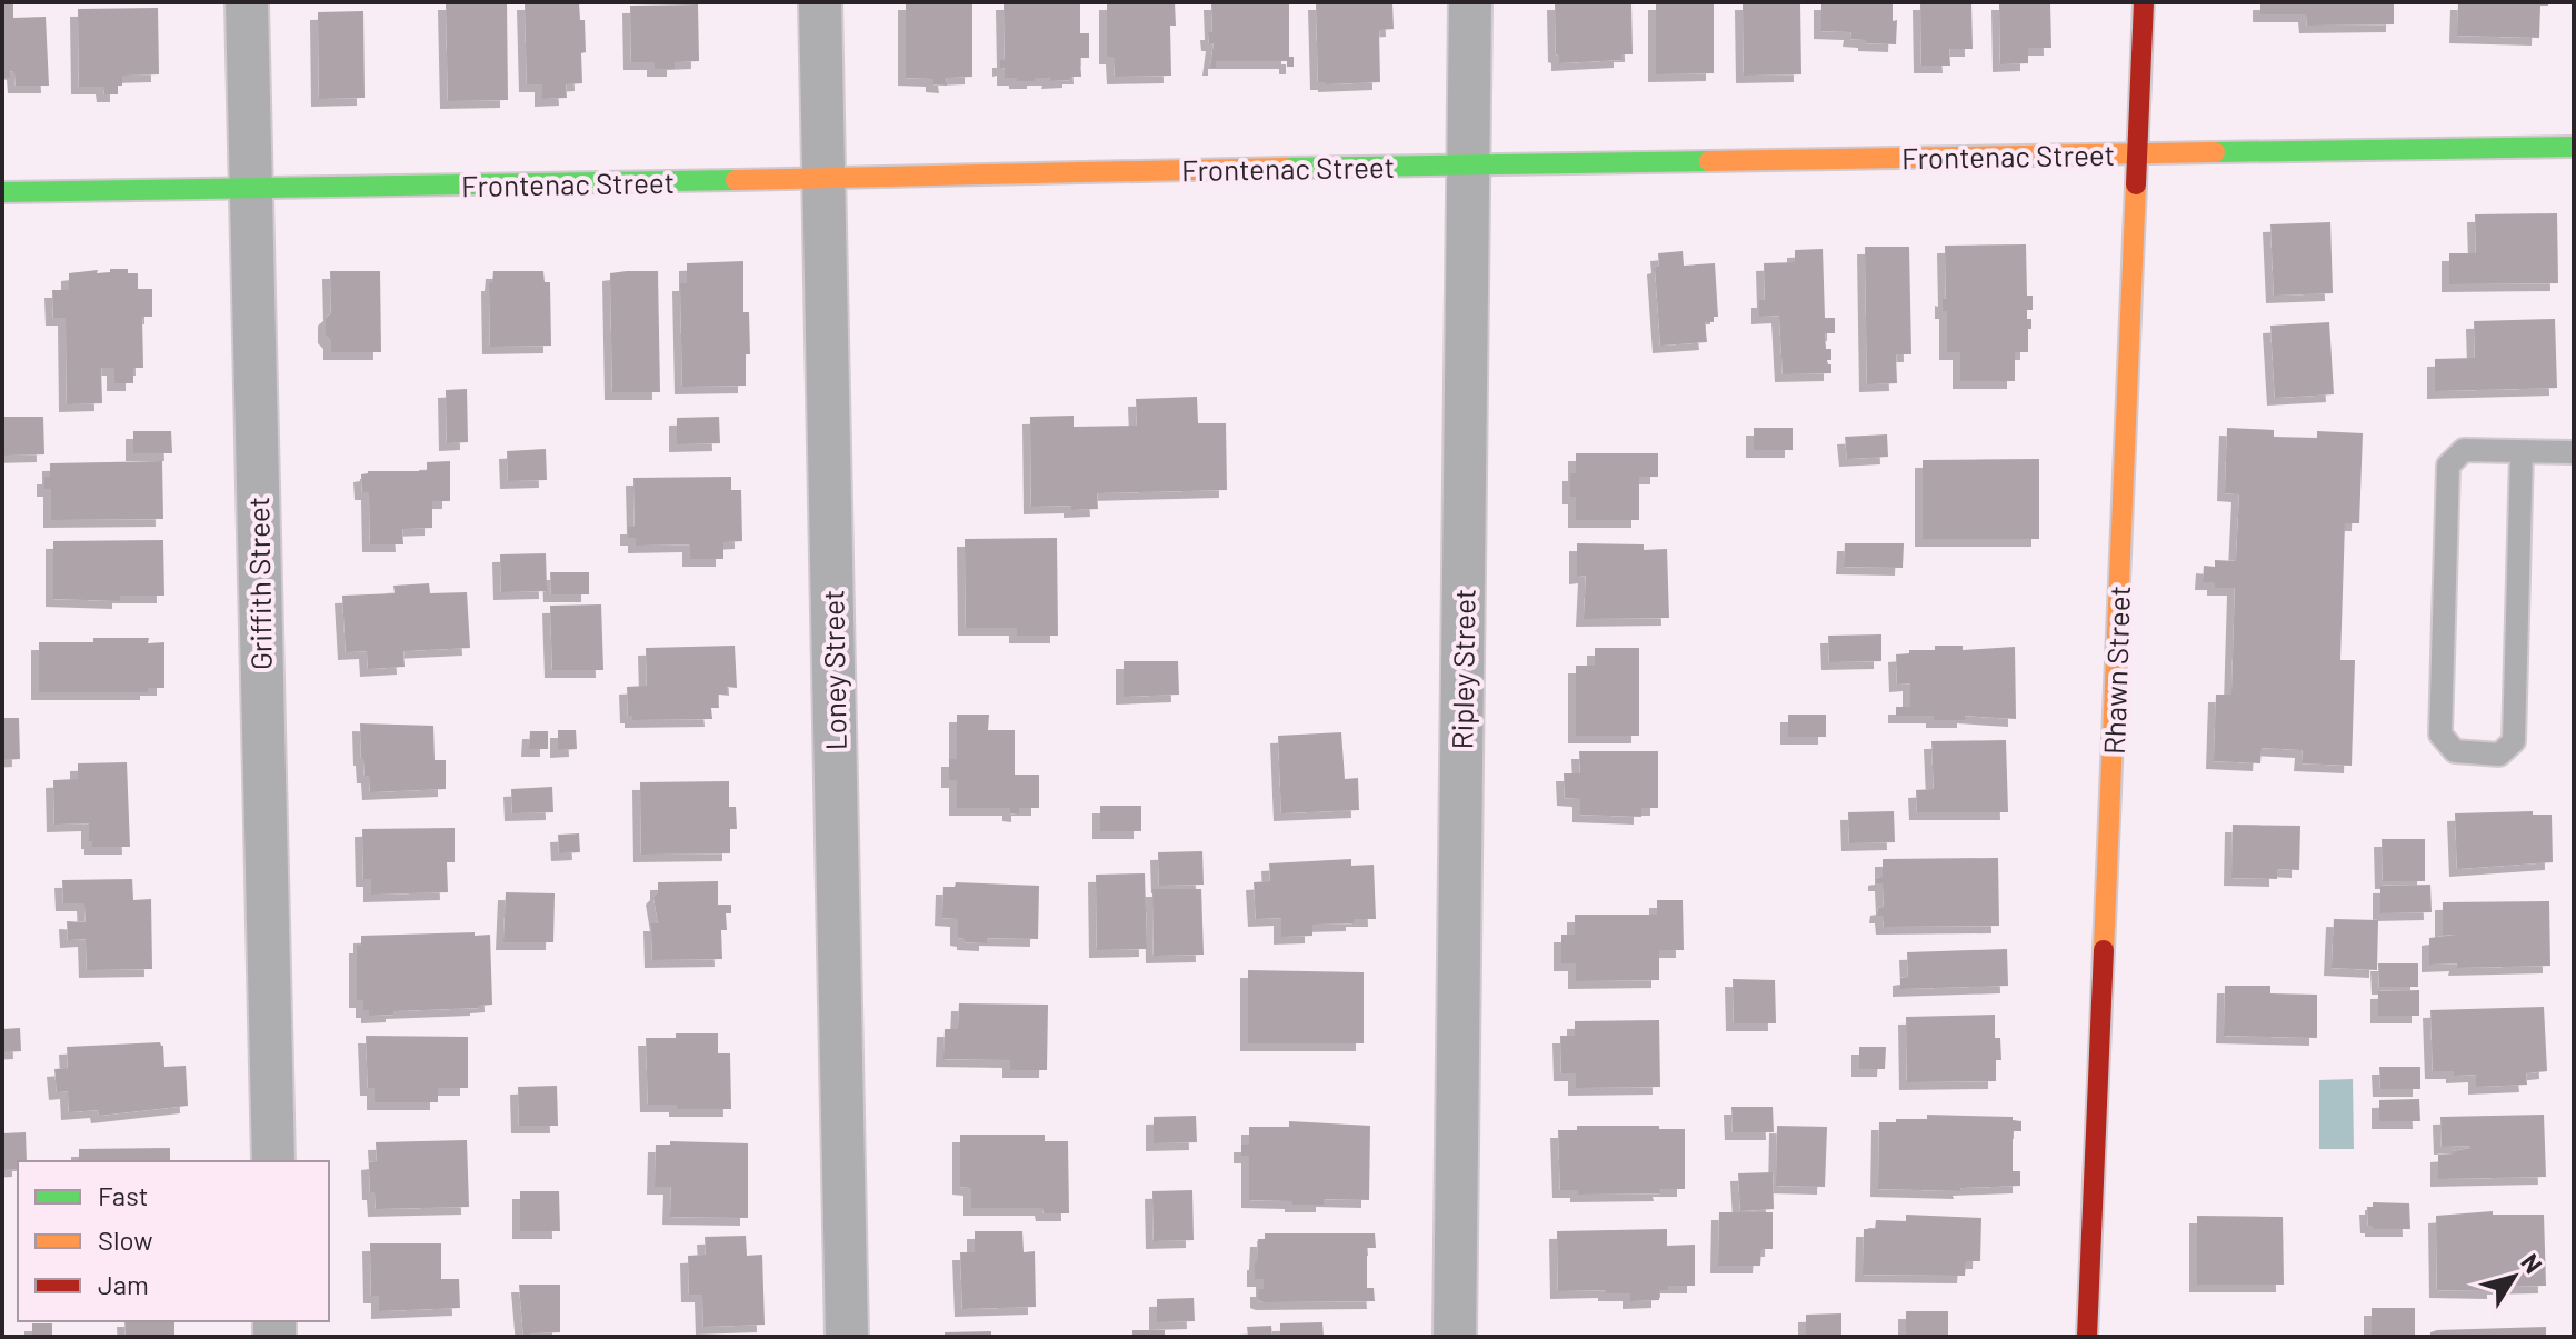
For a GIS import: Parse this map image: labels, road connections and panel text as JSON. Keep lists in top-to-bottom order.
{
  "streets": {
    "street": [
      "Frontenac Street",
      "Griffith Street",
      "Ripley Street",
      "Loney Street",
      "Rhawn Street"
    ]
  },
  "crossings": [
    ["Frontenac Street", "Griffith Street"],
    ["Frontenac Street", "Ripley Street"],
    ["Frontenac Street", "Loney Street"],
    ["Frontenac Street", "Rhawn Street"]
  ],
  "legend": ["Fast", "Slow", "Jam"],
  "north": "top right"
}
